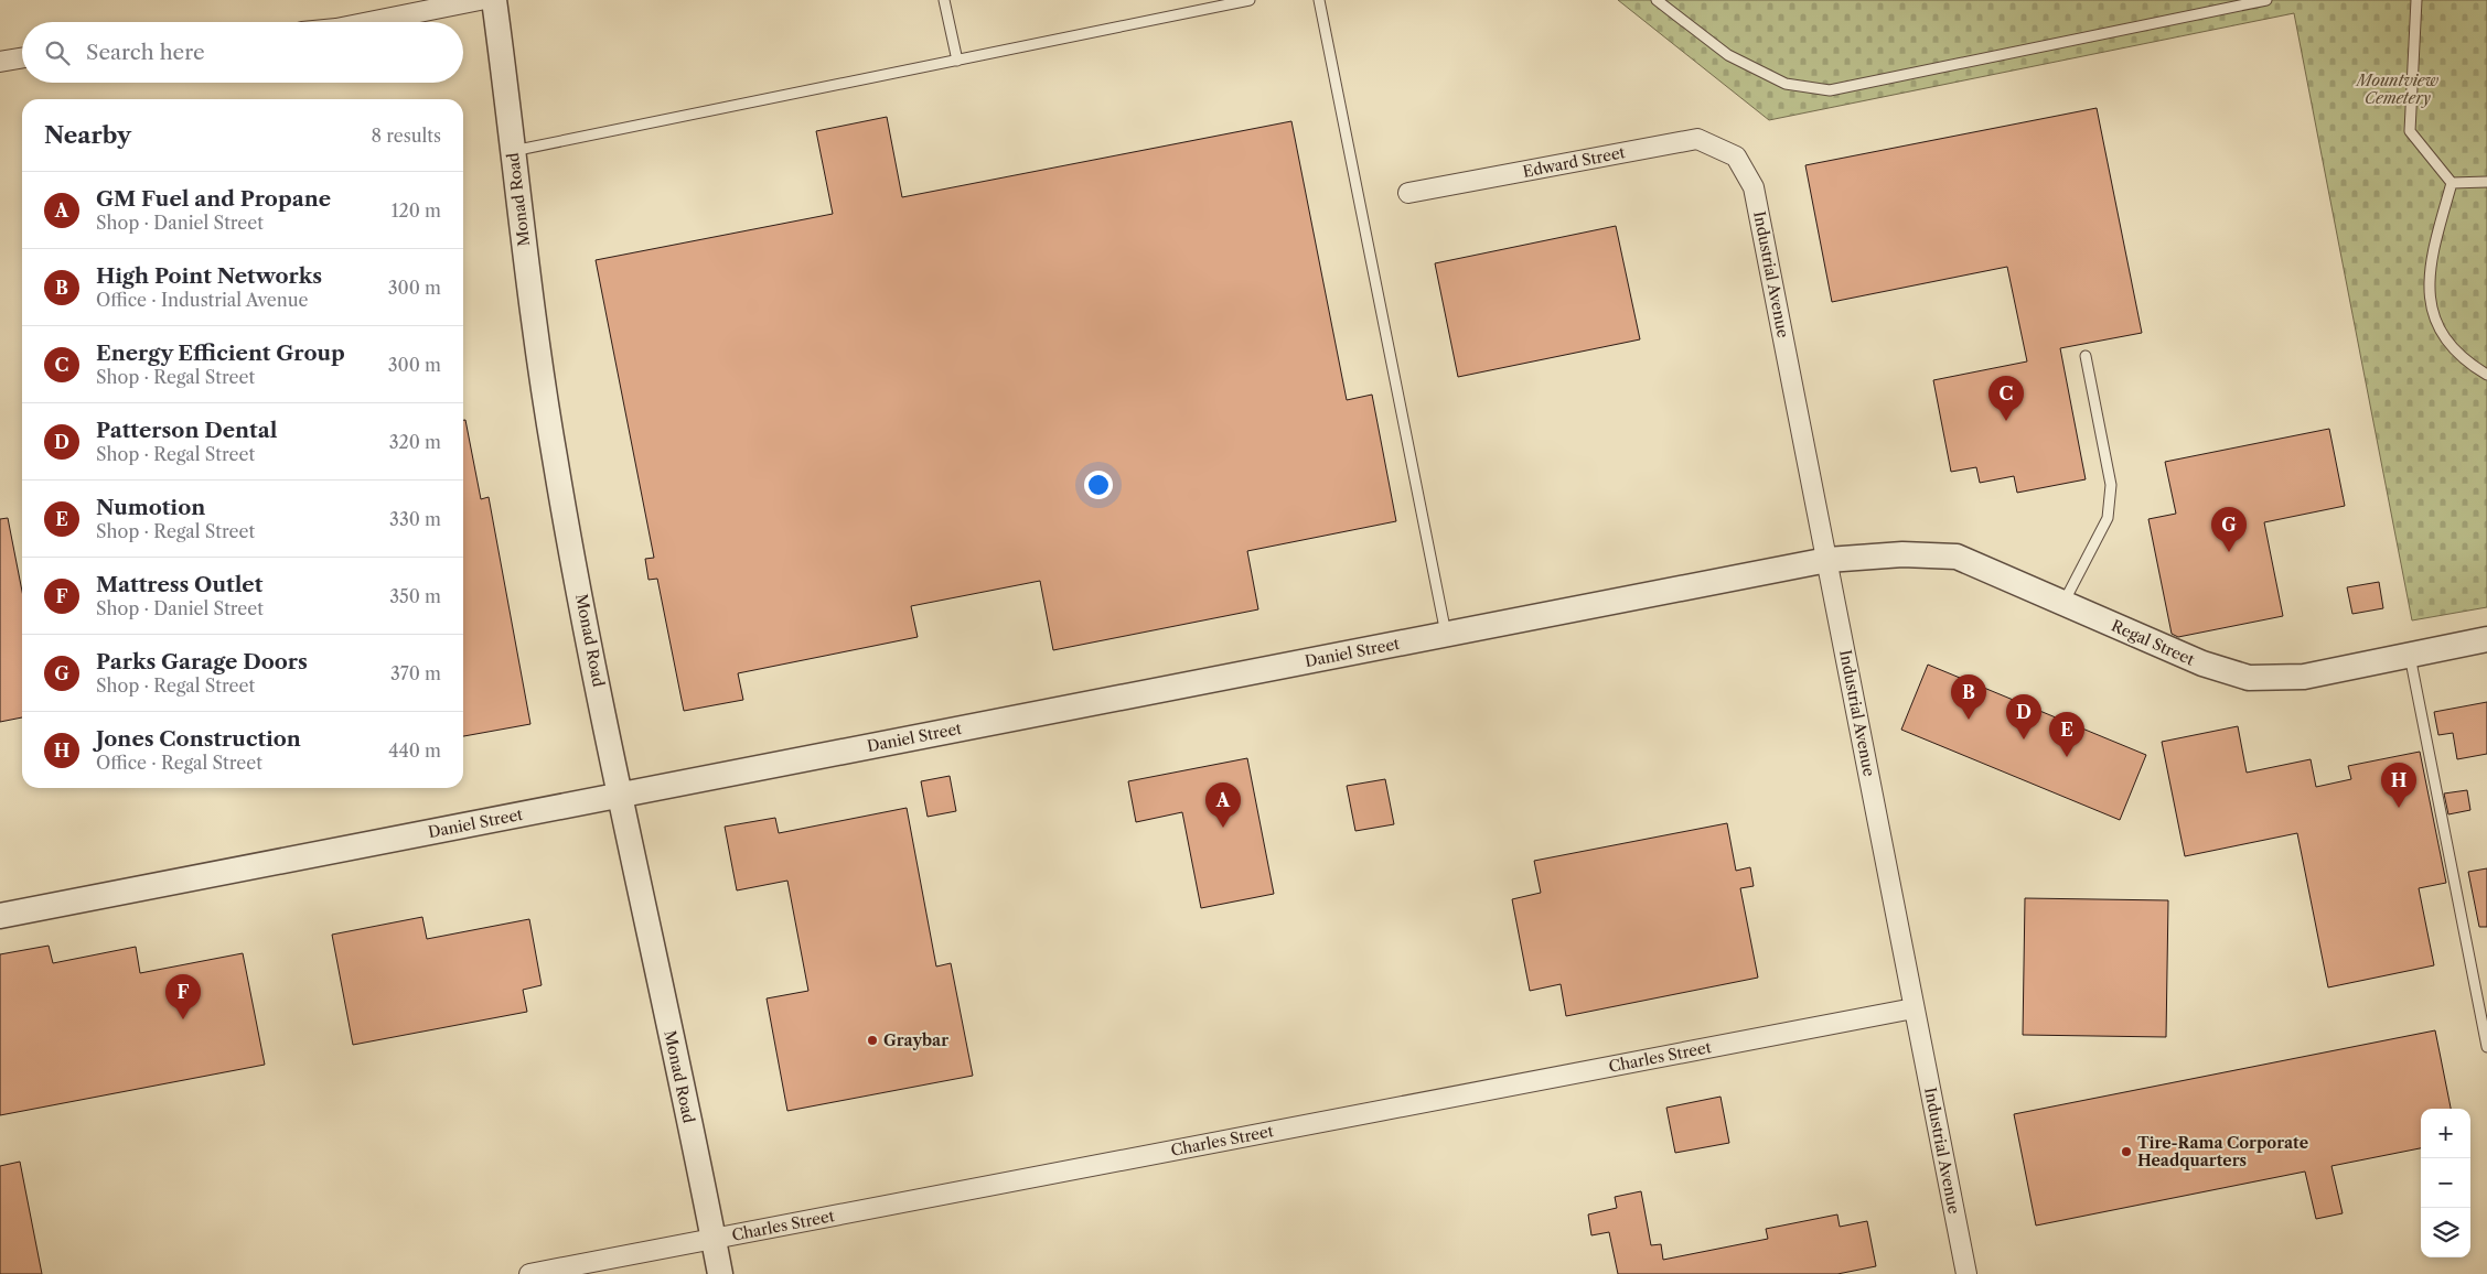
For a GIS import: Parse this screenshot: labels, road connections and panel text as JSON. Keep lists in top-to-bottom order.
{
  "streets": {
    "street": [
      "Edward Street",
      "Monad Road",
      "Industrial Avenue",
      "Regal Street",
      "Daniel Street",
      "Charles Street"
    ]
  },
  "crossings": [
    ["Edward Street", "Industrial Avenue"],
    ["Monad Road", "Daniel Street"],
    ["Monad Road", "Charles Street"],
    ["Industrial Avenue", "Regal Street"],
    ["Industrial Avenue", "Daniel Street"],
    ["Industrial Avenue", "Charles Street"],
    ["Regal Street", "Daniel Street"]
  ],
  "parks": ["Mountview Cemetery"],
  "places": ["Graybar", "Tire-Rama Corporate Headquarters"],
  "page": {
    "search": "Search here",
    "heading": ["Nearby", "8 results"],
    "list": [
      {
        "mark": "A",
        "name": "GM Fuel and Propane",
        "note": "Shop · Daniel Street",
        "value": "120 m"
      },
      {
        "mark": "B",
        "name": "High Point Networks",
        "note": "Office · Industrial Avenue",
        "value": "300 m"
      },
      {
        "mark": "C",
        "name": "Energy Efficient Group",
        "note": "Shop · Regal Street",
        "value": "300 m"
      },
      {
        "mark": "D",
        "name": "Patterson Dental",
        "note": "Shop · Regal Street",
        "value": "320 m"
      },
      {
        "mark": "E",
        "name": "Numotion",
        "note": "Shop · Regal Street",
        "value": "330 m"
      },
      {
        "mark": "F",
        "name": "Mattress Outlet",
        "note": "Shop · Daniel Street",
        "value": "350 m"
      },
      {
        "mark": "G",
        "name": "Parks Garage Doors",
        "note": "Shop · Regal Street",
        "value": "370 m"
      },
      {
        "mark": "H",
        "name": "Jones Construction",
        "note": "Office · Regal Street",
        "value": "440 m"
      }
    ],
    "pins": [
      "C",
      "G",
      "B",
      "D",
      "E",
      "H",
      "A",
      "F"
    ],
    "map_buttons": ["+", "−"]
  }
}
